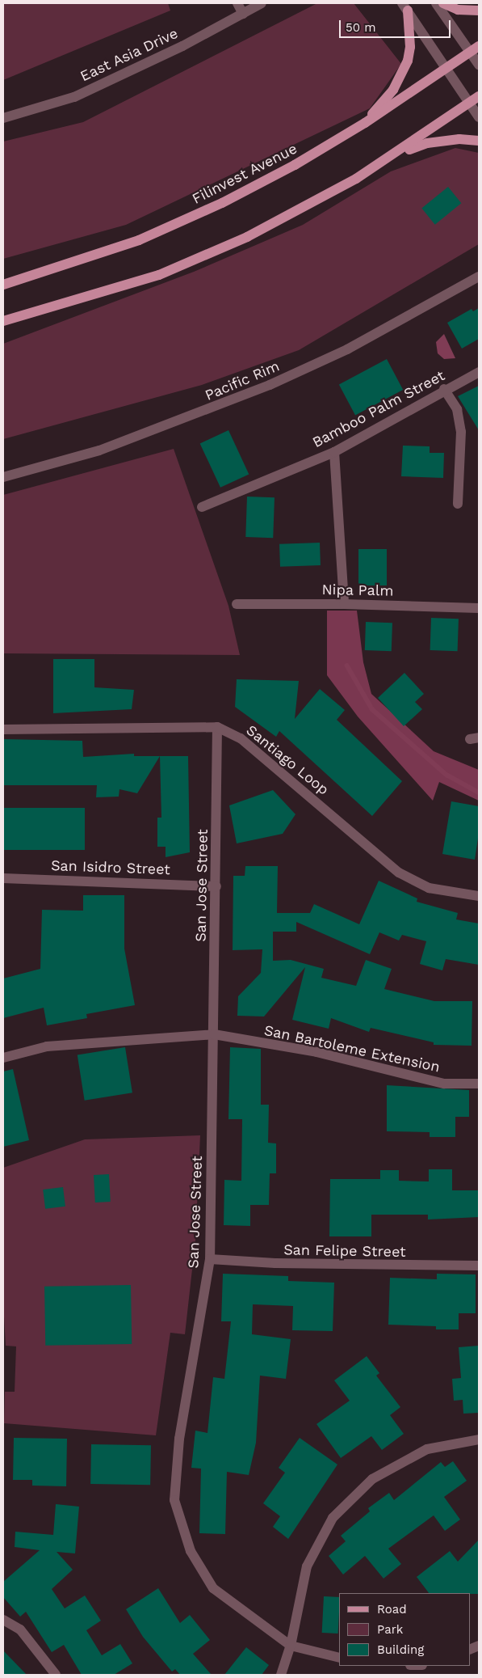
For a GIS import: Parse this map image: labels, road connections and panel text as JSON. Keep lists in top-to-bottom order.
{
  "streets": {
    "main road": ["Filinvest Avenue"],
    "street": [
      "East Asia Drive",
      "Pacific Rim",
      "Bamboo Palm Street",
      "Nipa Palm",
      "Santiago Loop",
      "San Isidro Street",
      "San Jose Street",
      "San Bartoleme Extension",
      "San Felipe Street"
    ]
  },
  "crossings": [
    ["Santiago Loop", "San Jose Street"],
    ["San Isidro Street", "San Jose Street"],
    ["San Jose Street", "San Bartoleme Extension"],
    ["San Jose Street", "San Felipe Street"]
  ],
  "legend": ["Road", "Park", "Building"],
  "scale_bar": "50 m"
}
